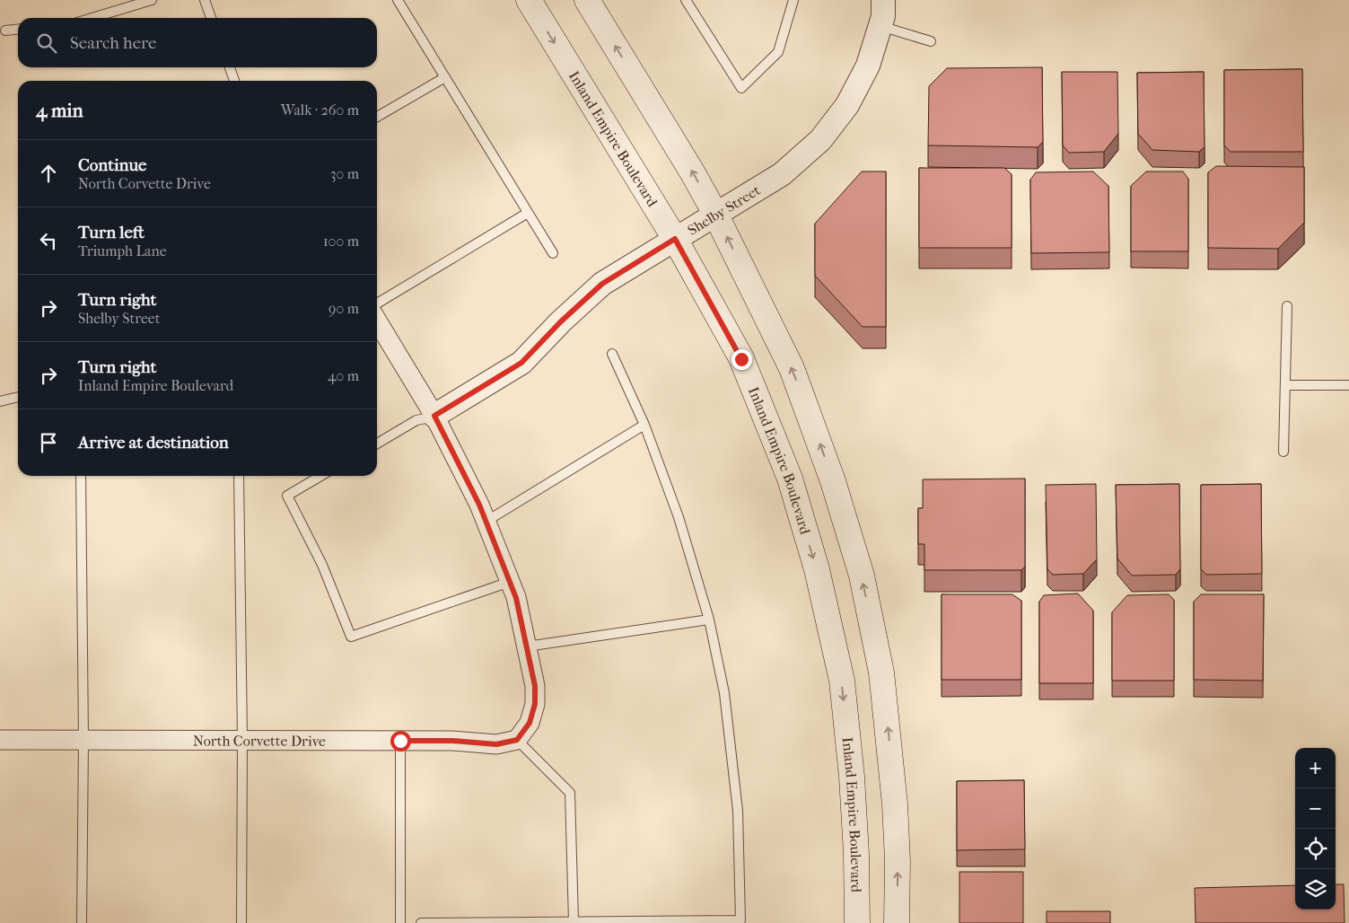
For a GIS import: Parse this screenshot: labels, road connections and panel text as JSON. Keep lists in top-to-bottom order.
{
  "streets": {
    "main road": ["Inland Empire Boulevard"],
    "street": ["Shelby Street", "North Corvette Drive"]
  },
  "crossings": [
    ["Inland Empire Boulevard", "Shelby Street"]
  ],
  "page": {
    "search": "Search here",
    "heading": ["4 min", "Walk · 260 m"],
    "list": [
      ["Continue", "North Corvette Drive", "30 m"],
      ["Turn left", "Triumph Lane", "100 m"],
      ["Turn right", "Shelby Street", "90 m"],
      ["Turn right", "Inland Empire Boulevard", "40 m"],
      "Arrive at destination"
    ],
    "map_buttons": ["+", "−"]
  }
}
